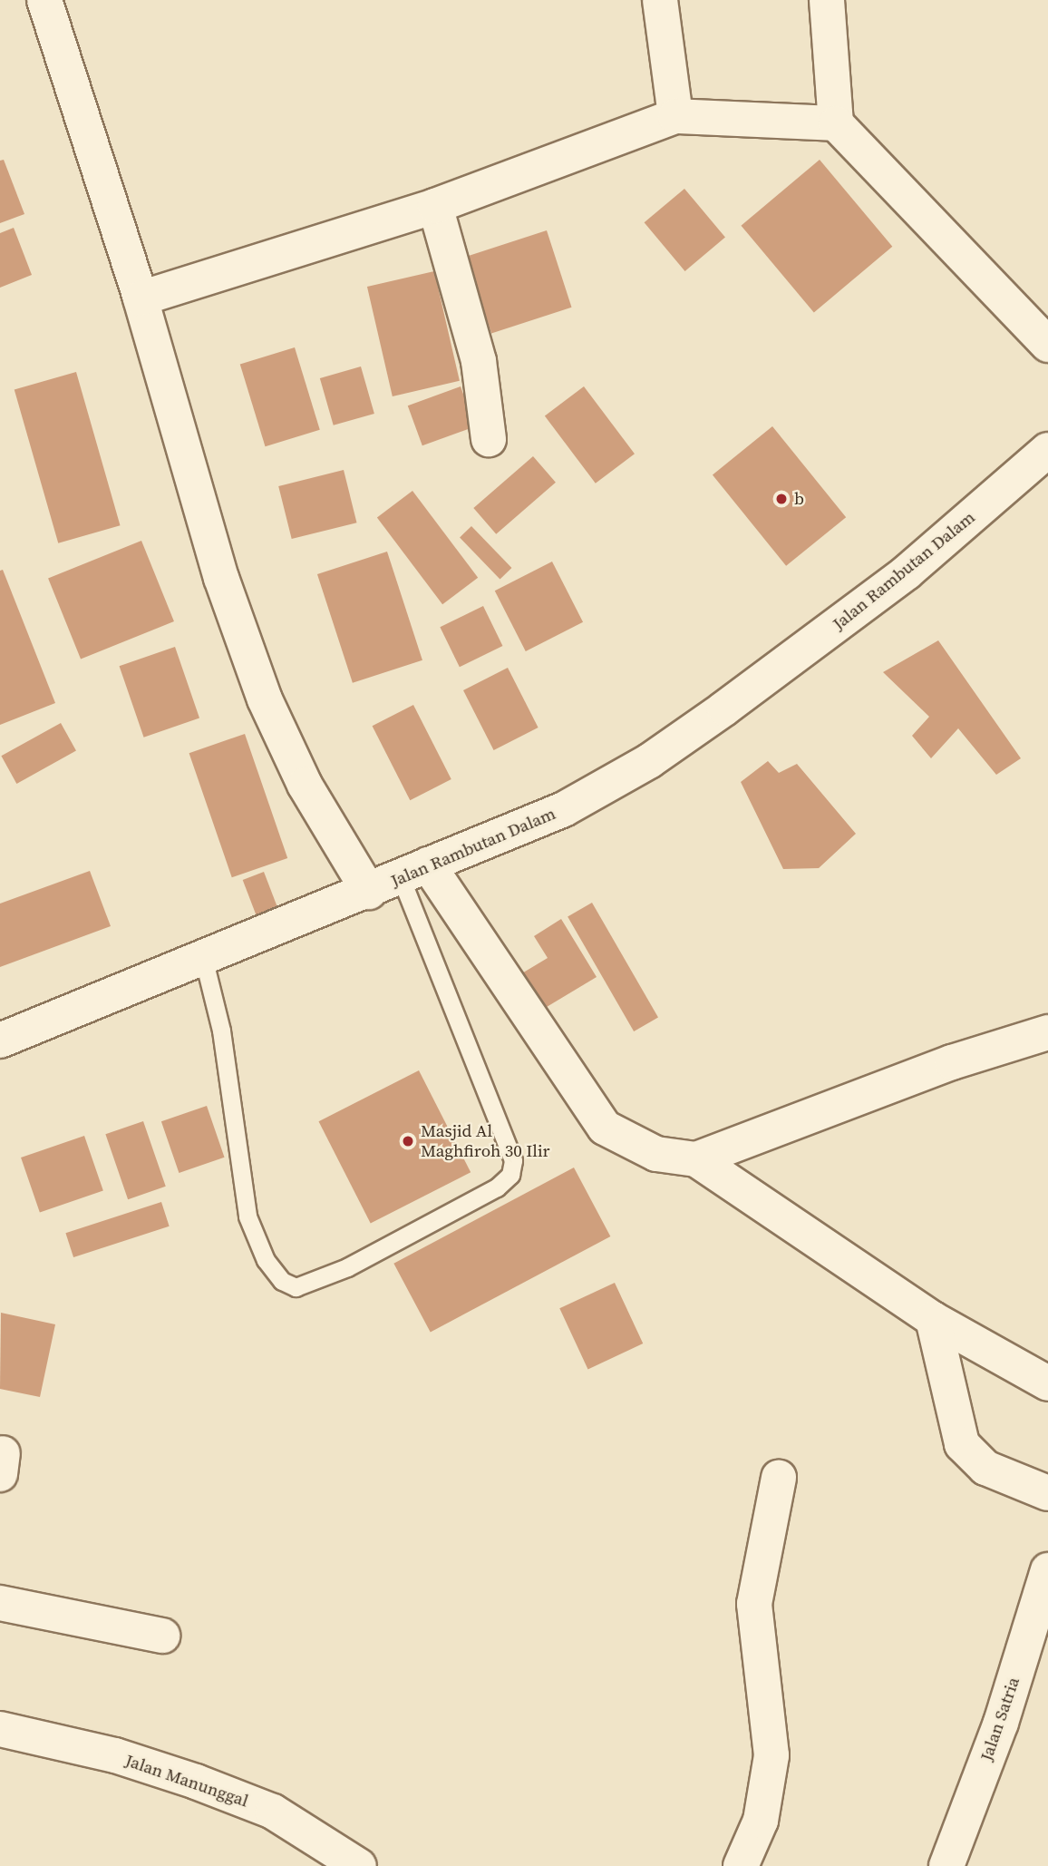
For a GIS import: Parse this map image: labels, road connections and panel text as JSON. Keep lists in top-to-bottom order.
{
  "streets": {
    "street": ["Jalan Rambutan Dalam", "Jalan Satria", "Jalan Manunggal"]
  },
  "places": ["b", "Masjid Al Maghfiroh 30 Ilir"]
}
